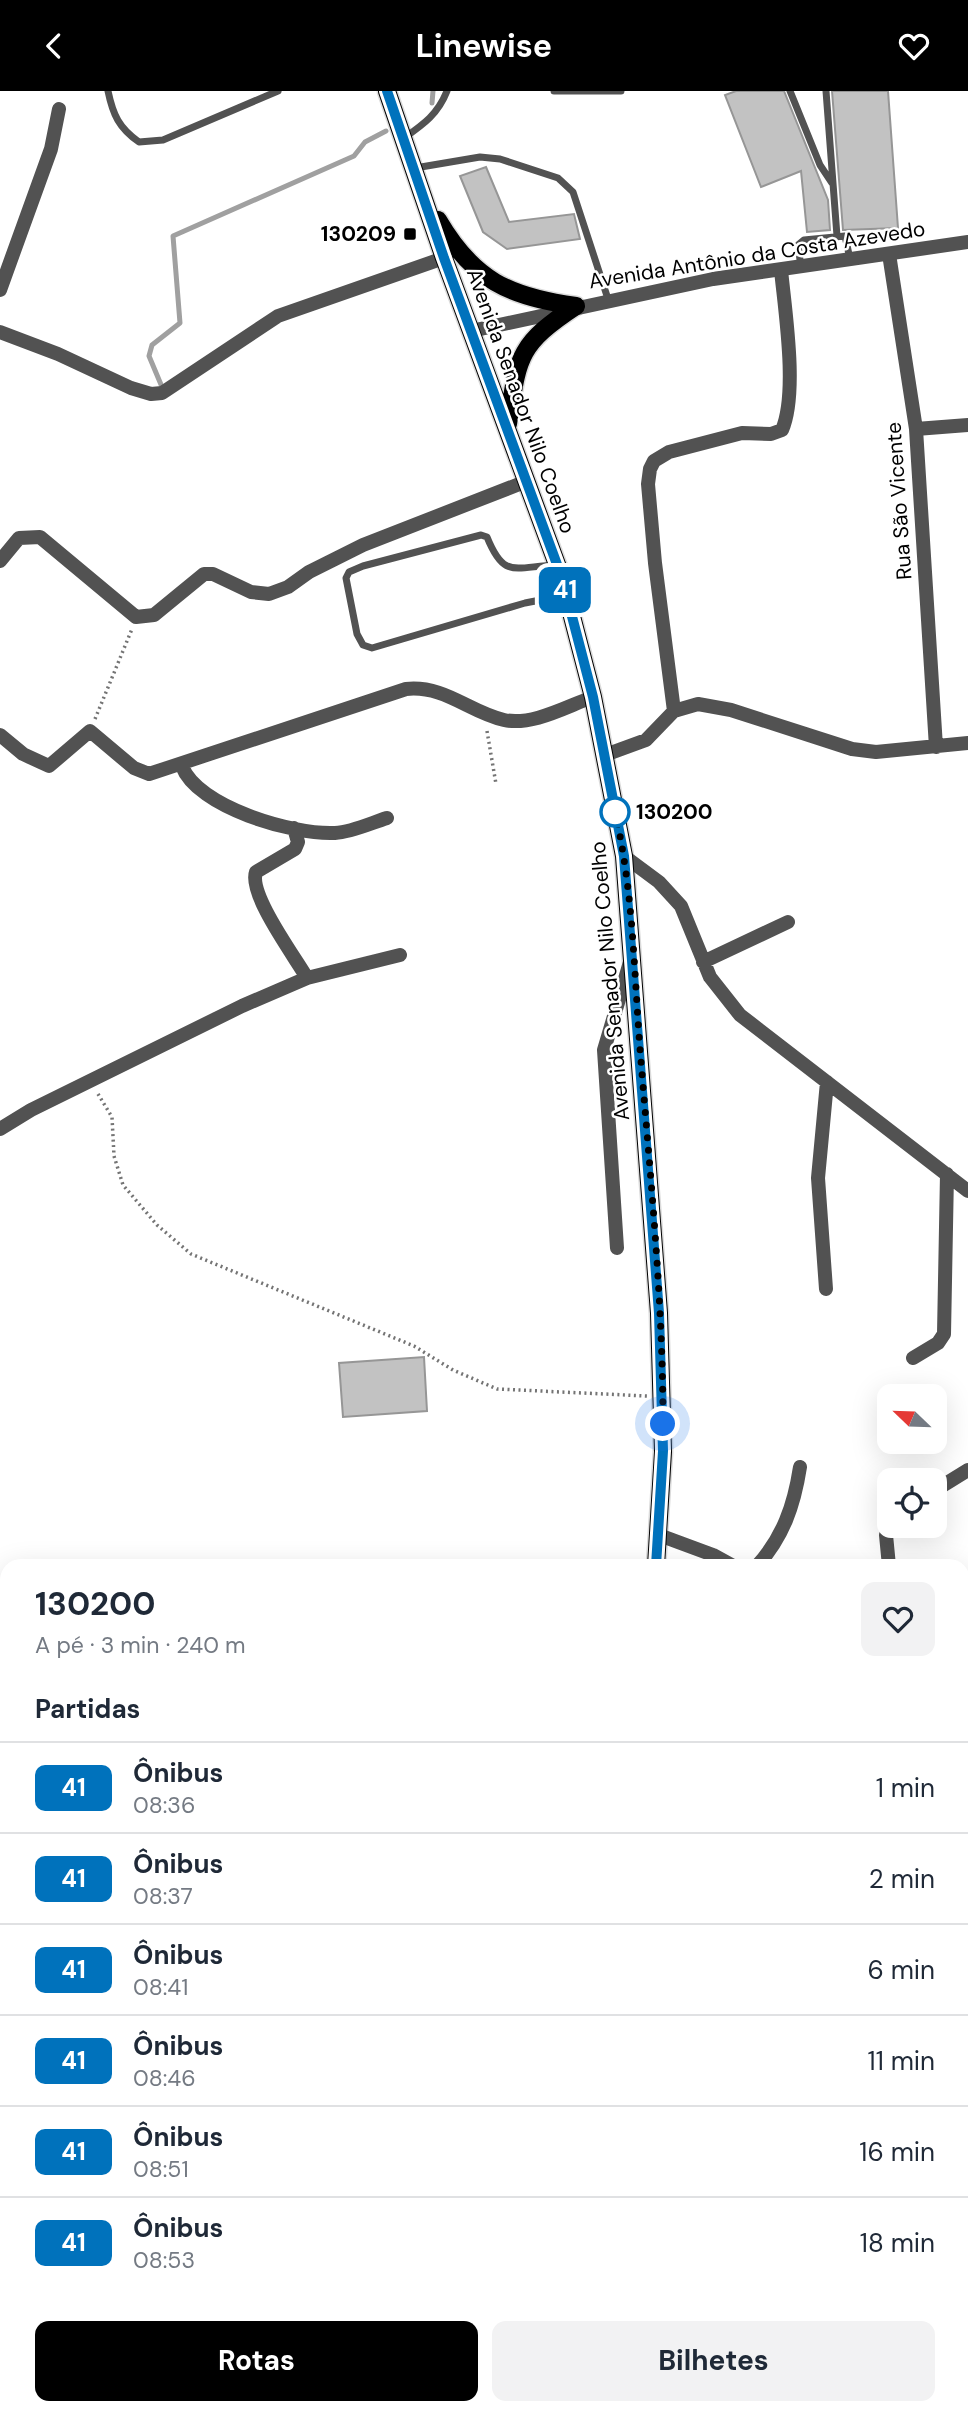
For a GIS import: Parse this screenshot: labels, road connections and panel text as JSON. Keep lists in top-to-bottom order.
{
  "streets": {
    "main road": ["Avenida Senador Nilo Coelho"],
    "street": ["Avenida Antônio da Costa Azevedo", "Rua São Vicente"]
  },
  "crossings": [
    ["Avenida Antônio da Costa Azevedo", "Avenida Senador Nilo Coelho"],
    ["Avenida Antônio da Costa Azevedo", "Rua São Vicente"]
  ],
  "places": {
    "transit": ["130209"],
    "other": ["130200"]
  },
  "lines": ["bus line 41"],
  "north": "top left",
  "page": {
    "header": "Linewise",
    "on_map": "41",
    "heading": [
      ["130200", "A pé · 3 min · 240 m"],
      "Partidas"
    ],
    "list": [
      {
        "mark": "41",
        "name": "Ônibus",
        "note": "08:36",
        "value": "1 min"
      },
      {
        "mark": "41",
        "name": "Ônibus",
        "note": "08:37",
        "value": "2 min"
      },
      {
        "mark": "41",
        "name": "Ônibus",
        "note": "08:41",
        "value": "6 min"
      },
      {
        "mark": "41",
        "name": "Ônibus",
        "note": "08:46",
        "value": "11 min"
      },
      {
        "mark": "41",
        "name": "Ônibus",
        "note": "08:51",
        "value": "16 min"
      },
      {
        "mark": "41",
        "name": "Ônibus",
        "note": "08:53",
        "value": "18 min"
      }
    ],
    "buttons": ["Rotas", "Bilhetes"]
  }
}
